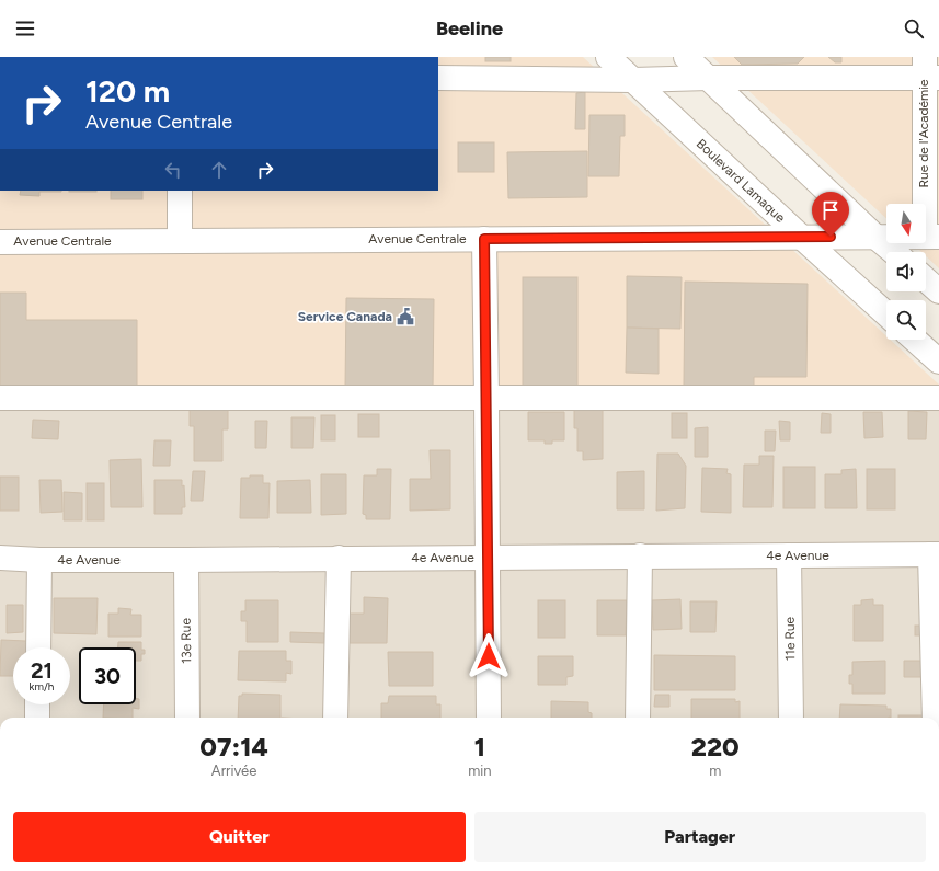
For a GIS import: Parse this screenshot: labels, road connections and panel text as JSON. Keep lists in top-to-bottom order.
{
  "streets": {
    "street": [
      "Rue de l'Académie",
      "Boulevard Lamaque",
      "Avenue Centrale",
      "4e Avenue",
      "11e Rue",
      "13e Rue"
    ]
  },
  "crossings": [
    ["Rue de l'Académie", "Avenue Centrale"],
    ["Boulevard Lamaque", "Avenue Centrale"],
    ["4e Avenue", "11e Rue"],
    ["4e Avenue", "13e Rue"]
  ],
  "places": {
    "public building": ["Service Canada"]
  },
  "north": "bottom",
  "page": {
    "header": "Beeline",
    "turn": ["120 m", "Avenue Centrale"],
    "speed": "21 km/h",
    "limit": "30",
    "eta": [
      "07:14",
      "Arrivée",
      "1",
      "min",
      "220",
      "m"
    ],
    "buttons": ["Quitter", "Partager"]
  }
}
